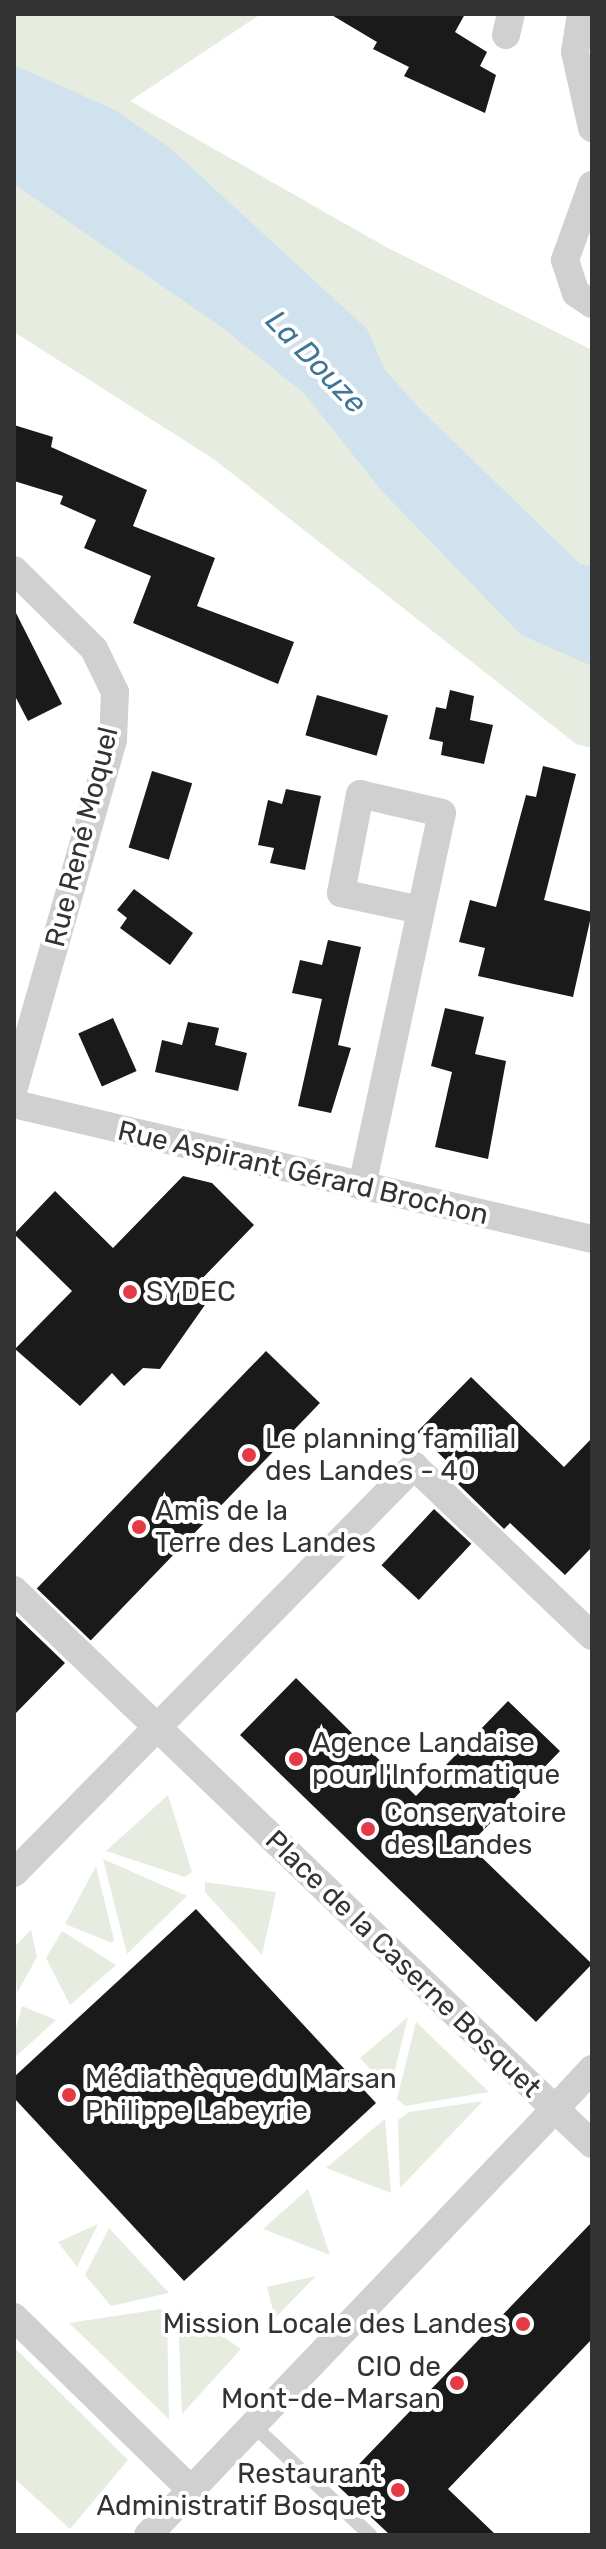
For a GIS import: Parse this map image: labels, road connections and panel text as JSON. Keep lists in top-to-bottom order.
{
  "streets": {
    "street": ["Rue René Moquel", "Rue Aspirant Gérard Brochon", "Place de la Caserne Bosquet"]
  },
  "water": ["La Douze"],
  "places": [
    "SYDEC",
    "Le planning familial des Landes - 40",
    "Amis de la Terre des Landes",
    "Agence Landaise pour l'Informatique",
    "Conservatoire des Landes",
    "Médiathèque du Marsan Philippe Labeyrie",
    "Mission Locale des Landes",
    "CIO de Mont-de-Marsan",
    "Restaurant Administratif Bosquet"
  ]
}
